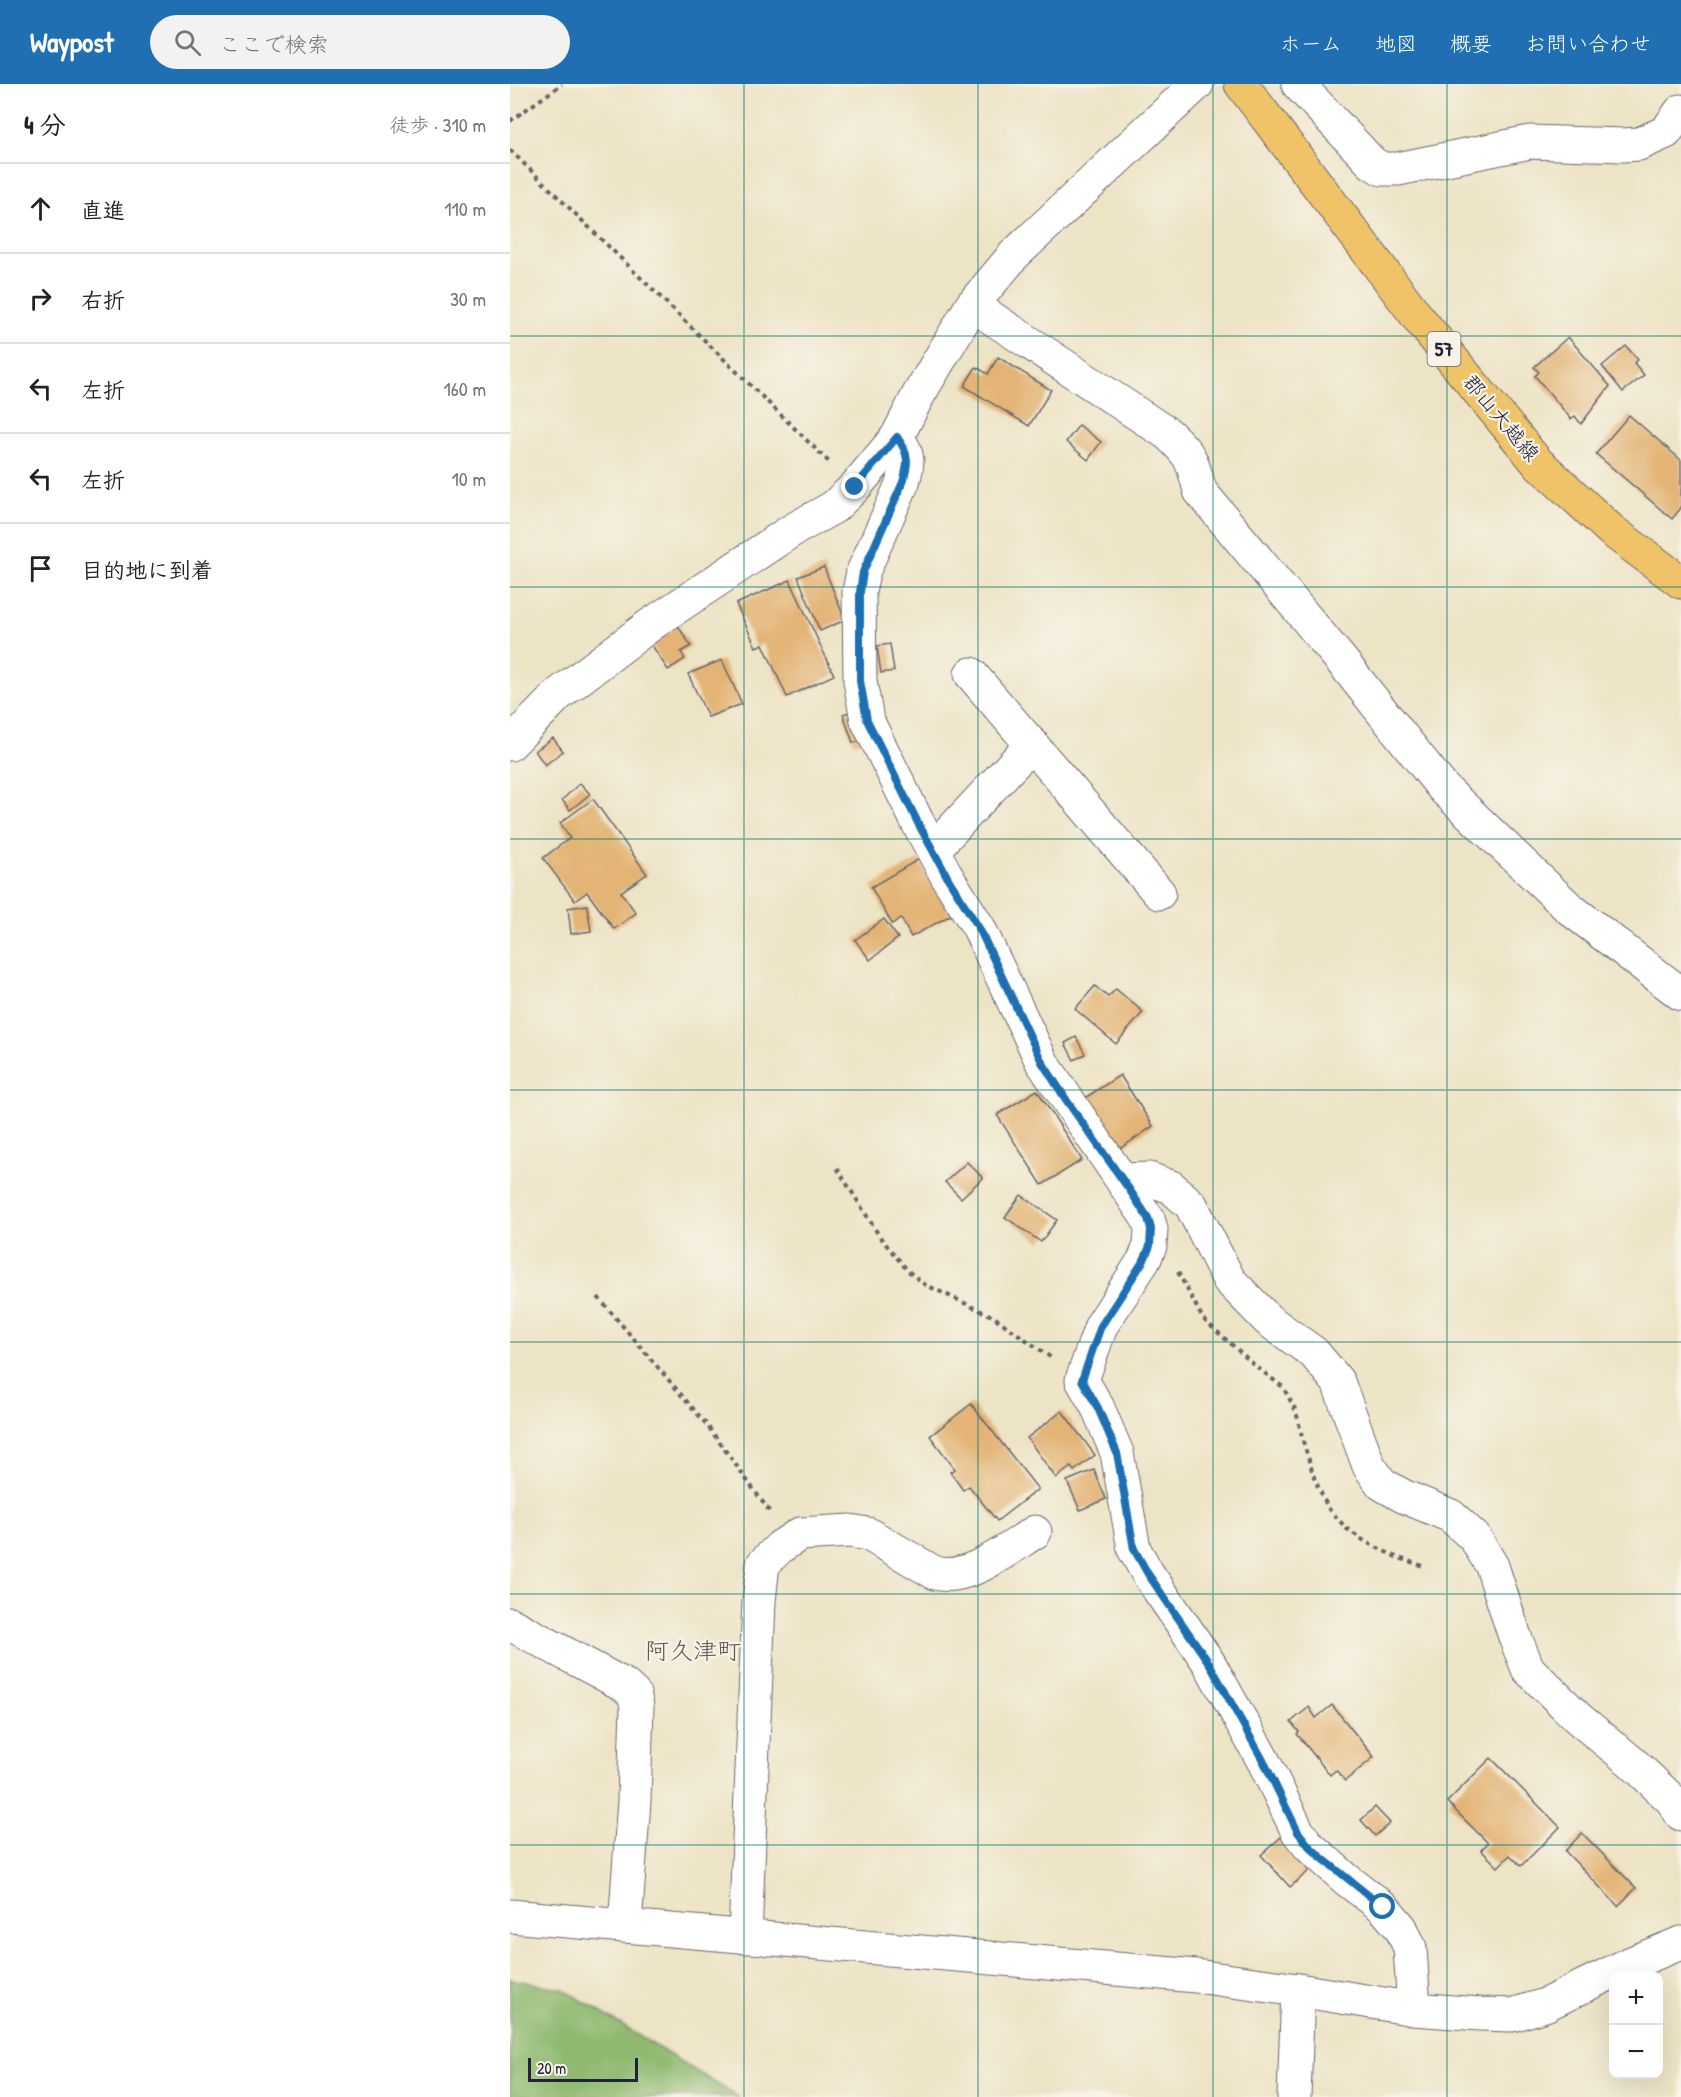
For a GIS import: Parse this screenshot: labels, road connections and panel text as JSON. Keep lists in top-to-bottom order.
{
  "streets": {
    "main road": ["57", "郡山大越線"]
  },
  "districts": ["阿久津町"],
  "scale_bar": "20 m",
  "page": {
    "header": "Waypost",
    "search": "ここで検索",
    "nav": [
      "ホーム",
      "地図",
      "概要",
      "お問い合わせ"
    ],
    "heading": ["4 分", "徒歩 · 310 m"],
    "list": [
      ["直進", "110 m"],
      ["右折", "30 m"],
      ["左折", "160 m"],
      ["左折", "10 m"],
      "目的地に到着"
    ],
    "map_buttons": ["+", "−"],
    "scale": "20 m"
  }
}
